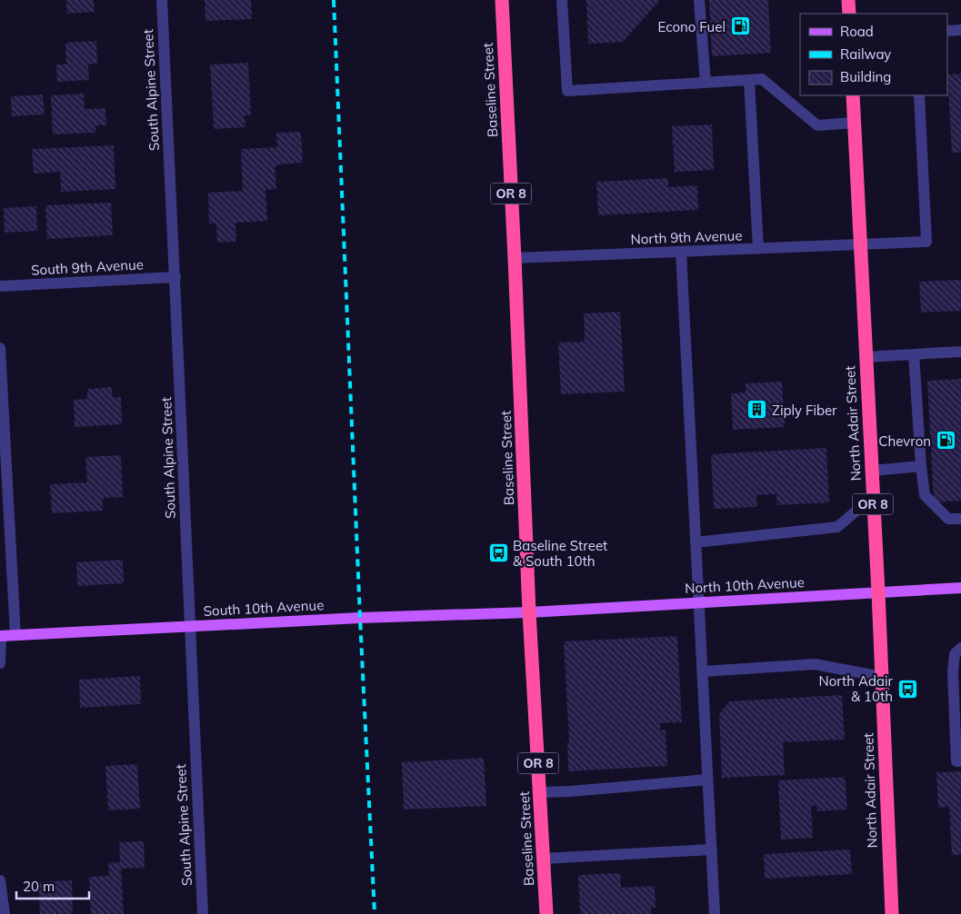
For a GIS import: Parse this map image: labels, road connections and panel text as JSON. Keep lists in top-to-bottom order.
{
  "streets": {
    "highway": ["Baseline Street", "OR 8", "North Adair Street"],
    "main road": ["North 10th Avenue", "South 10th Avenue"],
    "street": ["South Alpine Street", "North 9th Avenue", "South 9th Avenue"]
  },
  "crossings": [
    ["South Alpine Street", "South 9th Avenue"],
    ["South Alpine Street", "South 10th Avenue"],
    ["Baseline Street", "North 9th Avenue"],
    ["Baseline Street", "North 10th Avenue"],
    ["Baseline Street", "South 10th Avenue"],
    ["North 9th Avenue", "North Adair Street"],
    ["North Adair Street", "North 10th Avenue"],
    ["North 10th Avenue", "South 10th Avenue"]
  ],
  "places": {
    "fuel station": ["Econo Fuel", "Chevron"],
    "building": ["Ziply Fiber"],
    "bus stop": ["Baseline Street & South 10th", "North Adair & 10th"]
  },
  "legend": ["Road", "Railway", "Building"],
  "scale_bar": "20 m"
}
